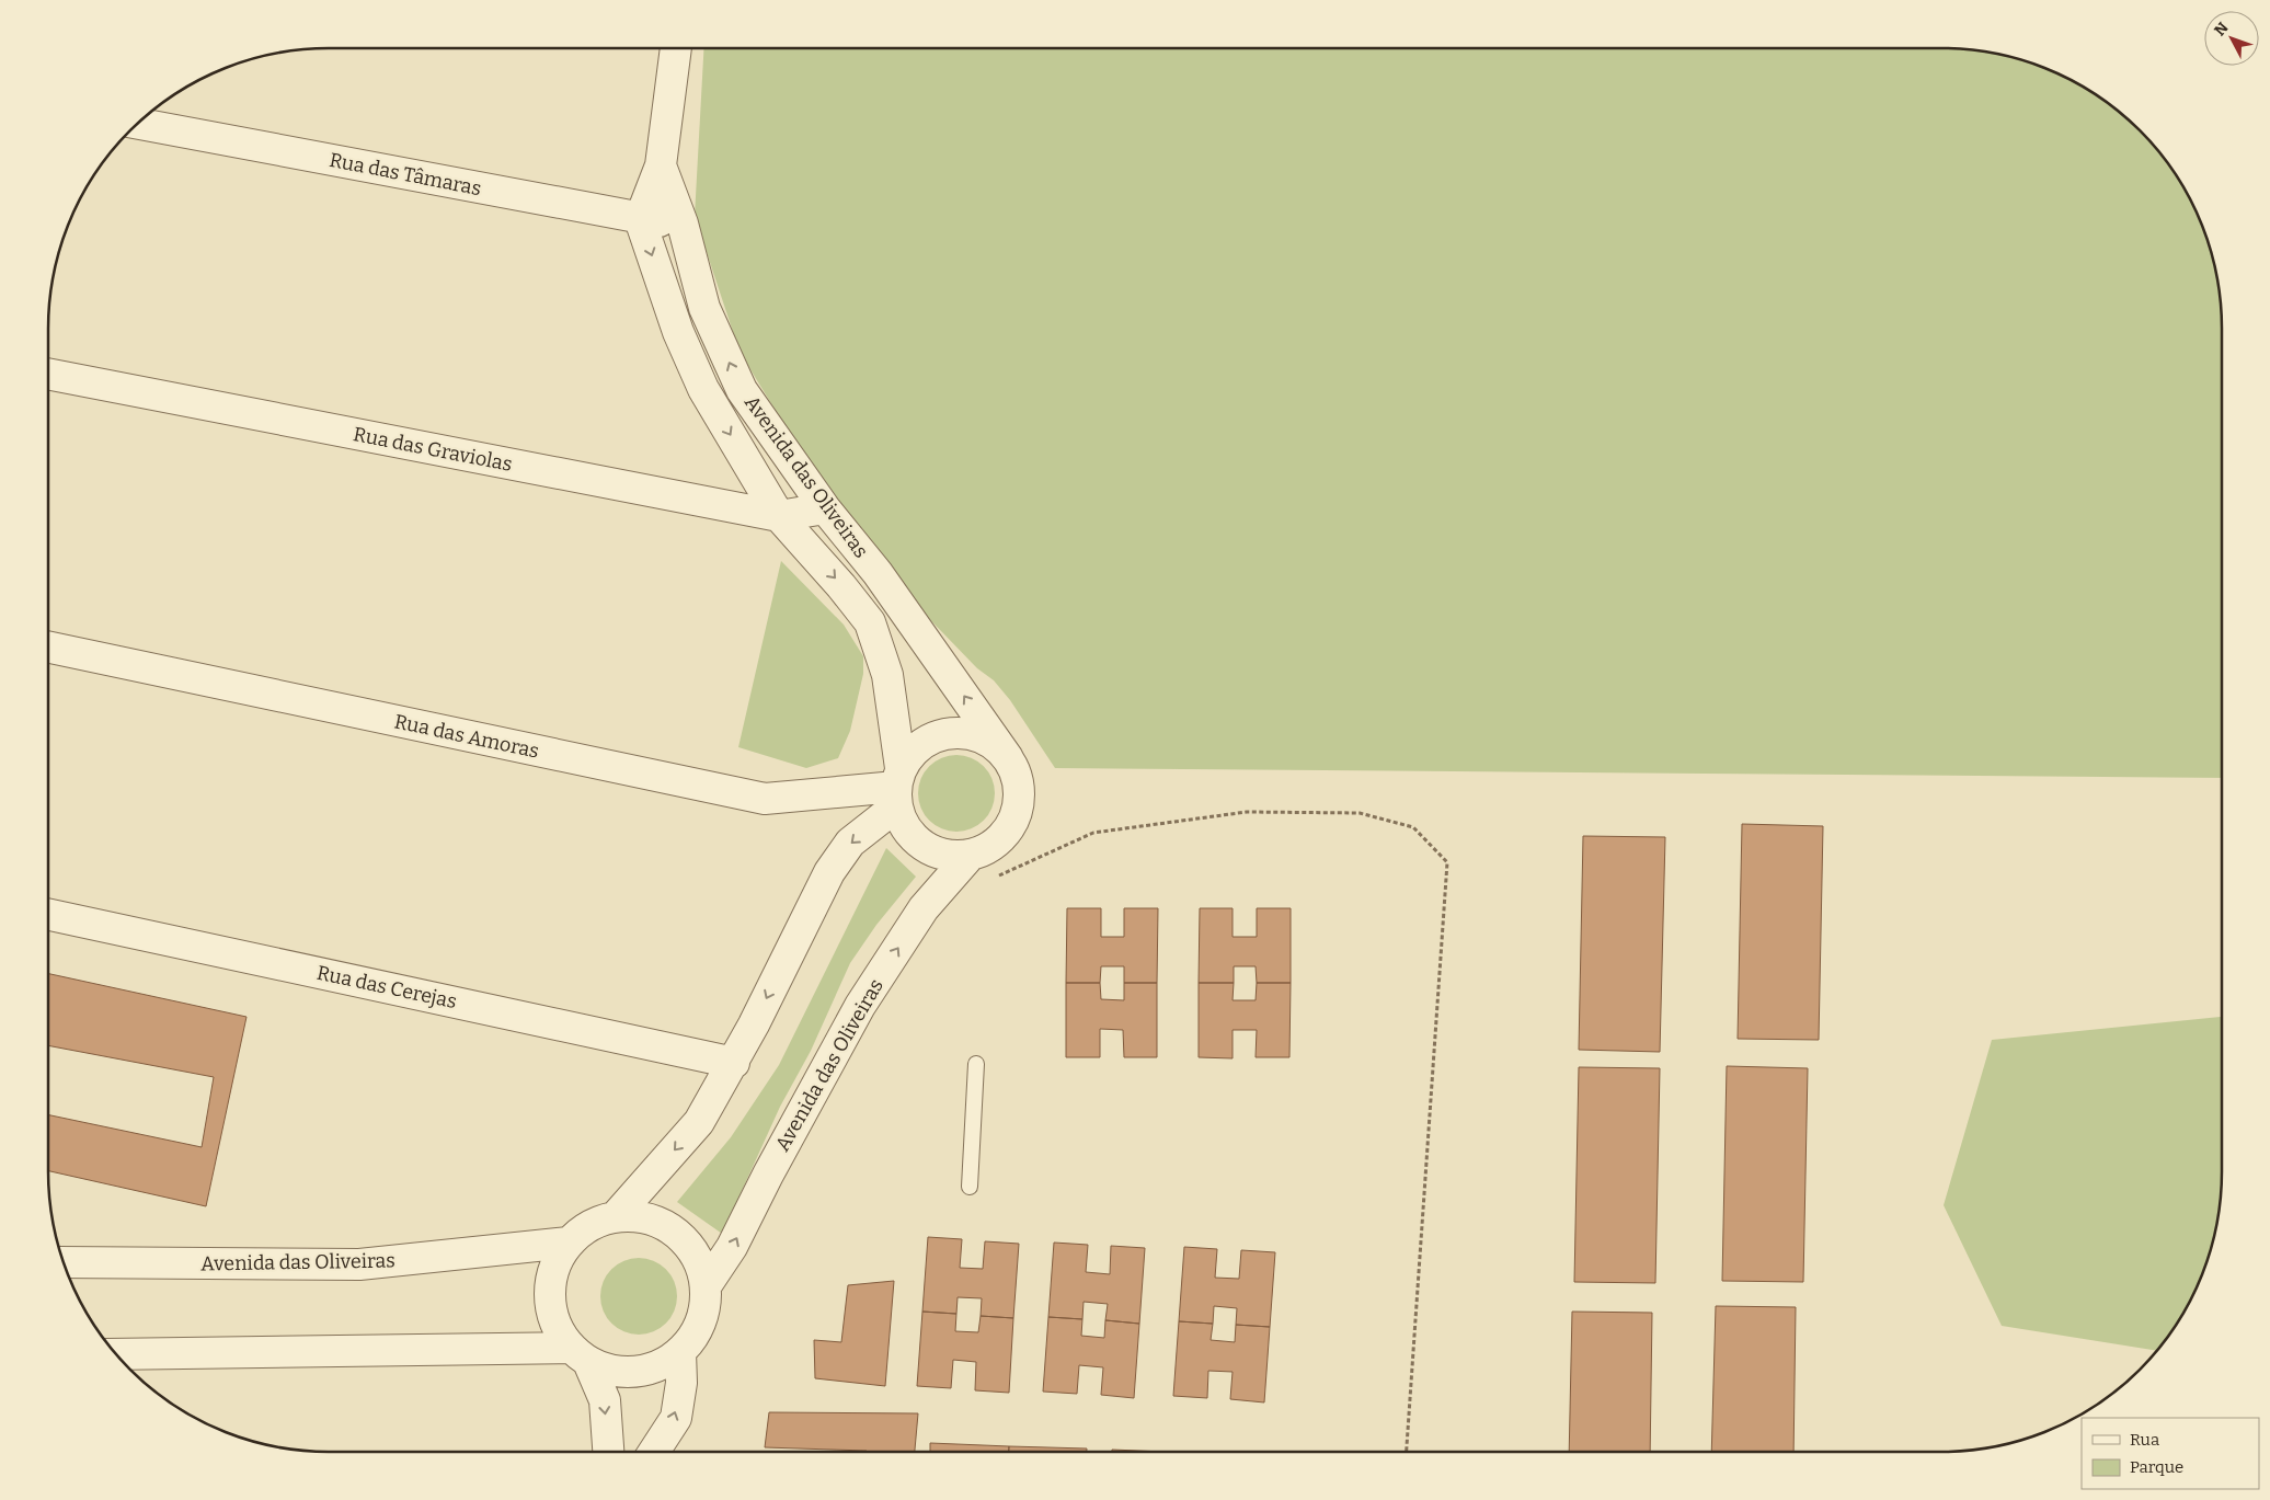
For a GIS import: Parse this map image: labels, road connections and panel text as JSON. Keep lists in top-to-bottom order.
{
  "streets": {
    "street": [
      "Rua das Tâmaras",
      "Rua das Graviolas",
      "Avenida das Oliveiras",
      "Rua das Amoras",
      "Rua das Cerejas"
    ]
  },
  "crossings": [
    ["Rua das Tâmaras", "Avenida das Oliveiras"],
    ["Rua das Graviolas", "Avenida das Oliveiras"],
    ["Avenida das Oliveiras", "Rua das Amoras"],
    ["Avenida das Oliveiras", "Rua das Cerejas"]
  ],
  "legend": ["Rua", "Parque"],
  "north": "top left"
}
